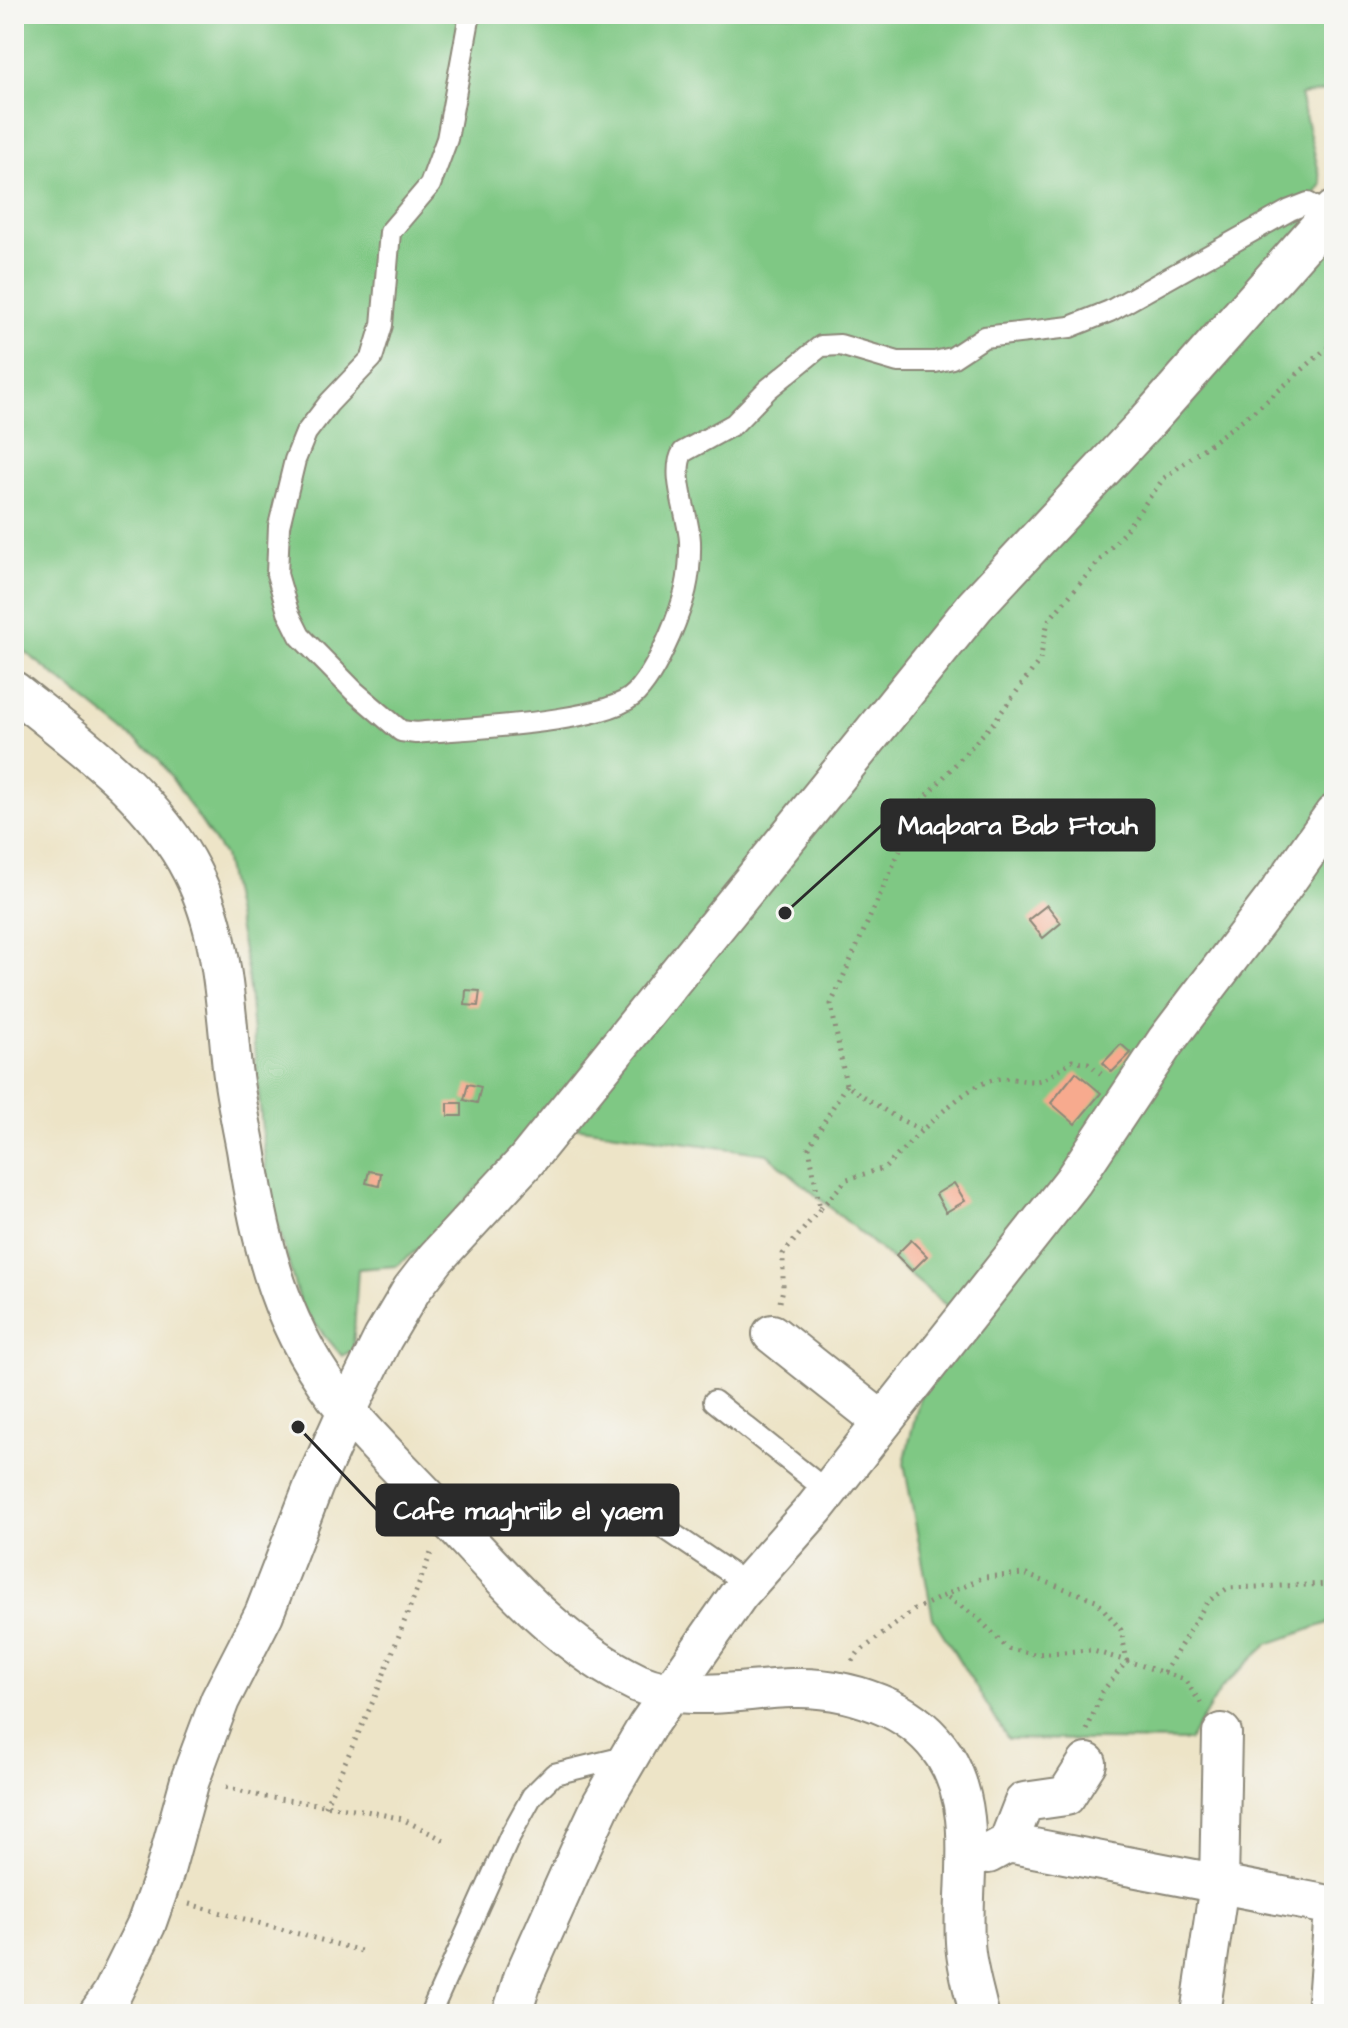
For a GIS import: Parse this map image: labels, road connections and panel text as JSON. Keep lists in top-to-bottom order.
{
  "places": ["Maqbara Bab Ftouh", "Cafe maghriib el yaem"]
}
